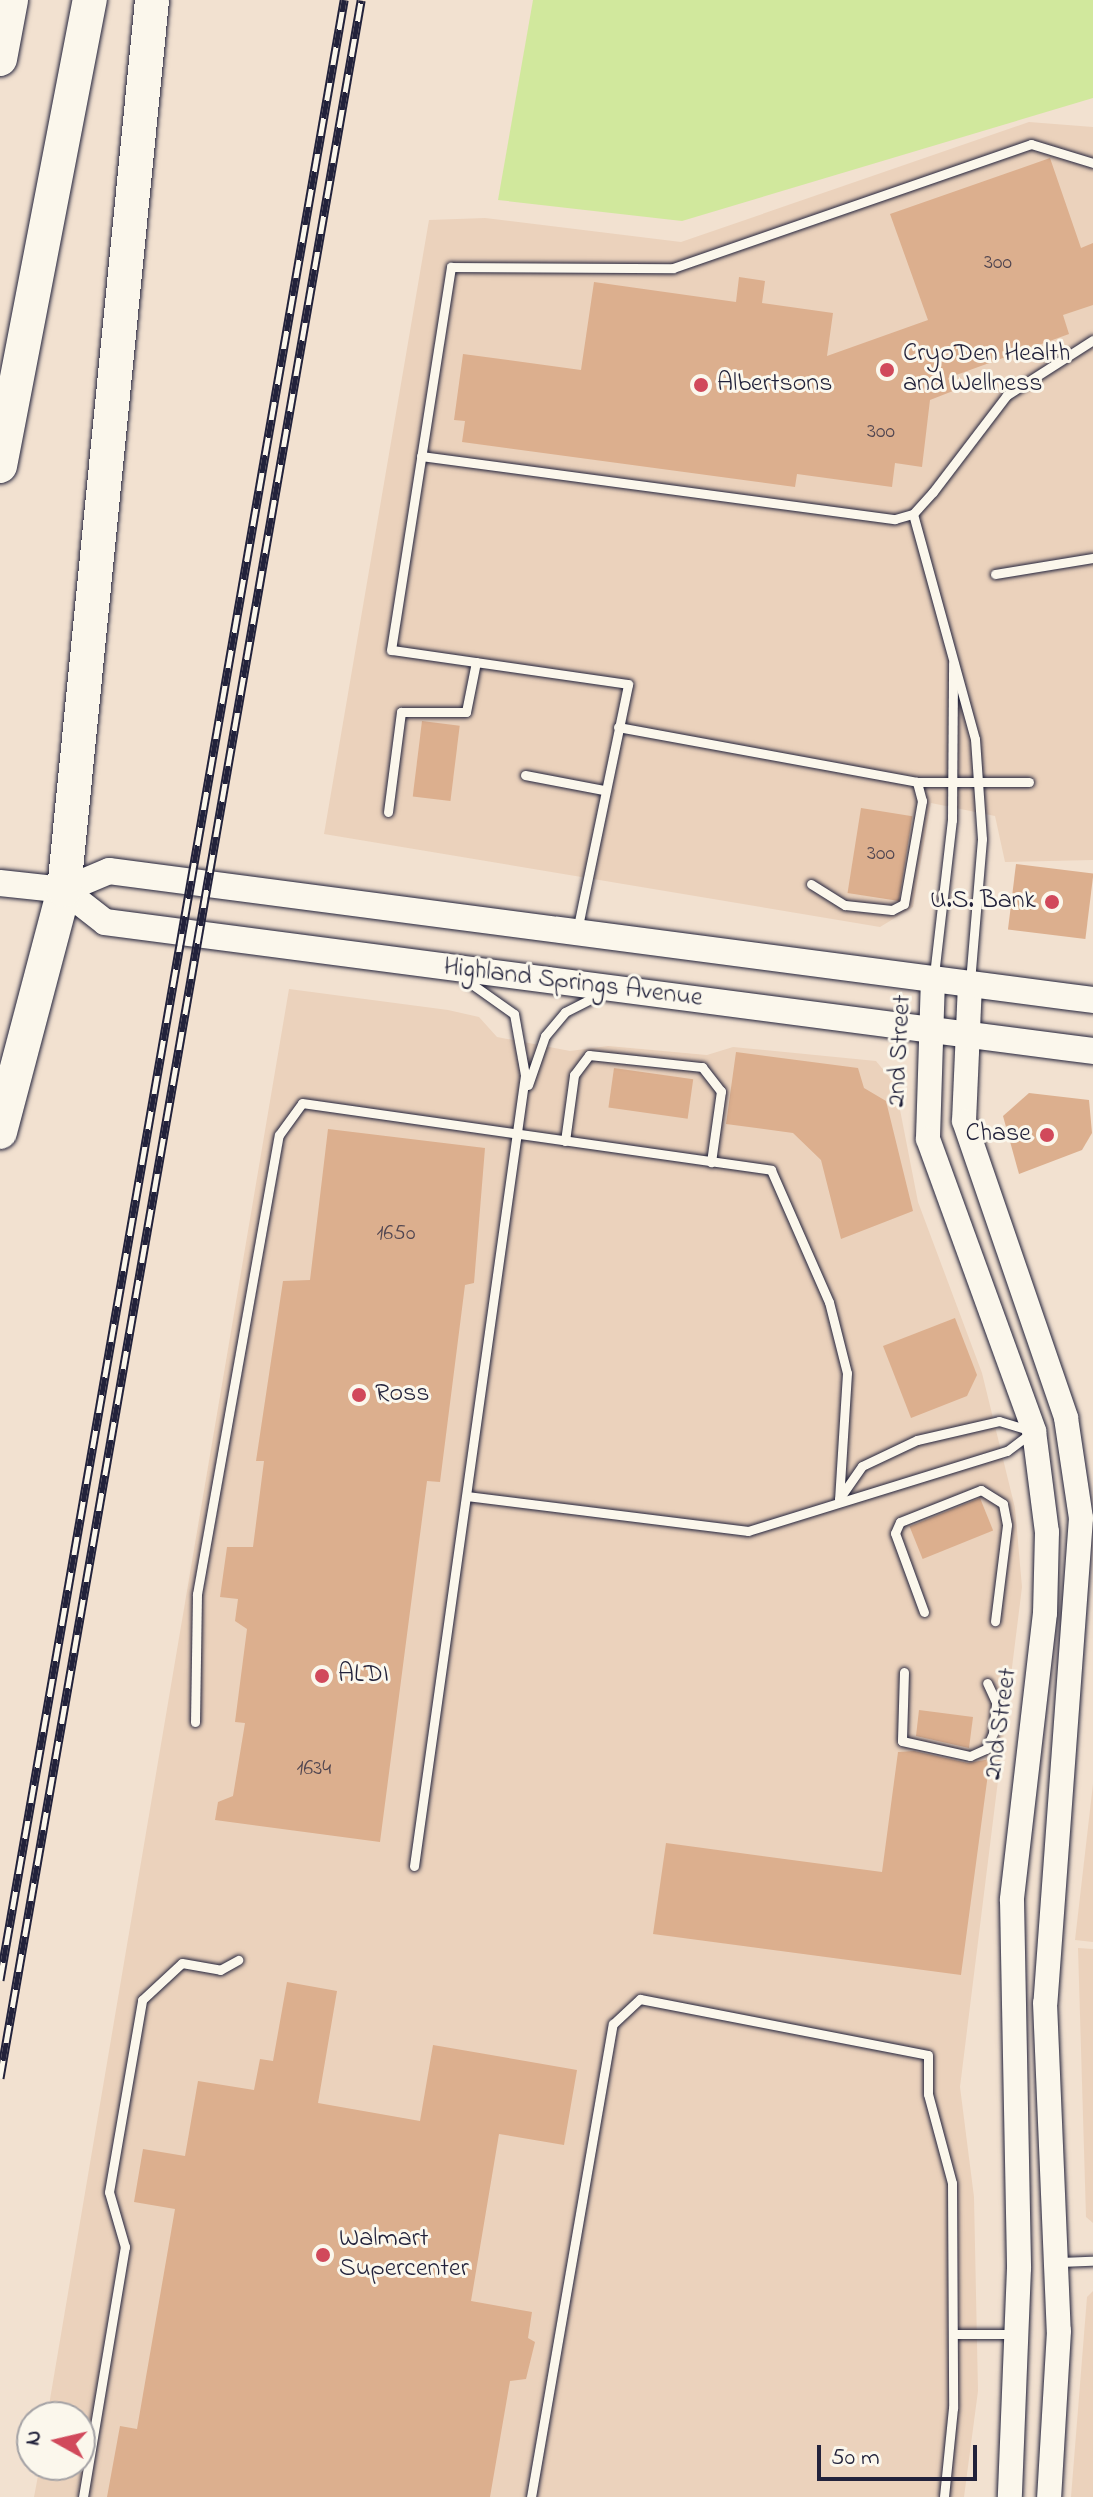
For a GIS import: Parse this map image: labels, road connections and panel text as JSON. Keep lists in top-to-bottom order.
{
  "streets": {
    "main road": ["Highland Springs Avenue"],
    "street": ["2nd Street"]
  },
  "crossings": [
    ["Highland Springs Avenue", "2nd Street"]
  ],
  "places": [
    "CryoDen Health and Wellness",
    "Albertsons",
    "U.S. Bank",
    "Chase",
    "Ross",
    "ALDI",
    "Walmart Supercenter"
  ],
  "house_numbers": [
    "300",
    "300",
    "300",
    "1650",
    "1634"
  ],
  "scale_bar": "50 m",
  "north": "left"
}
